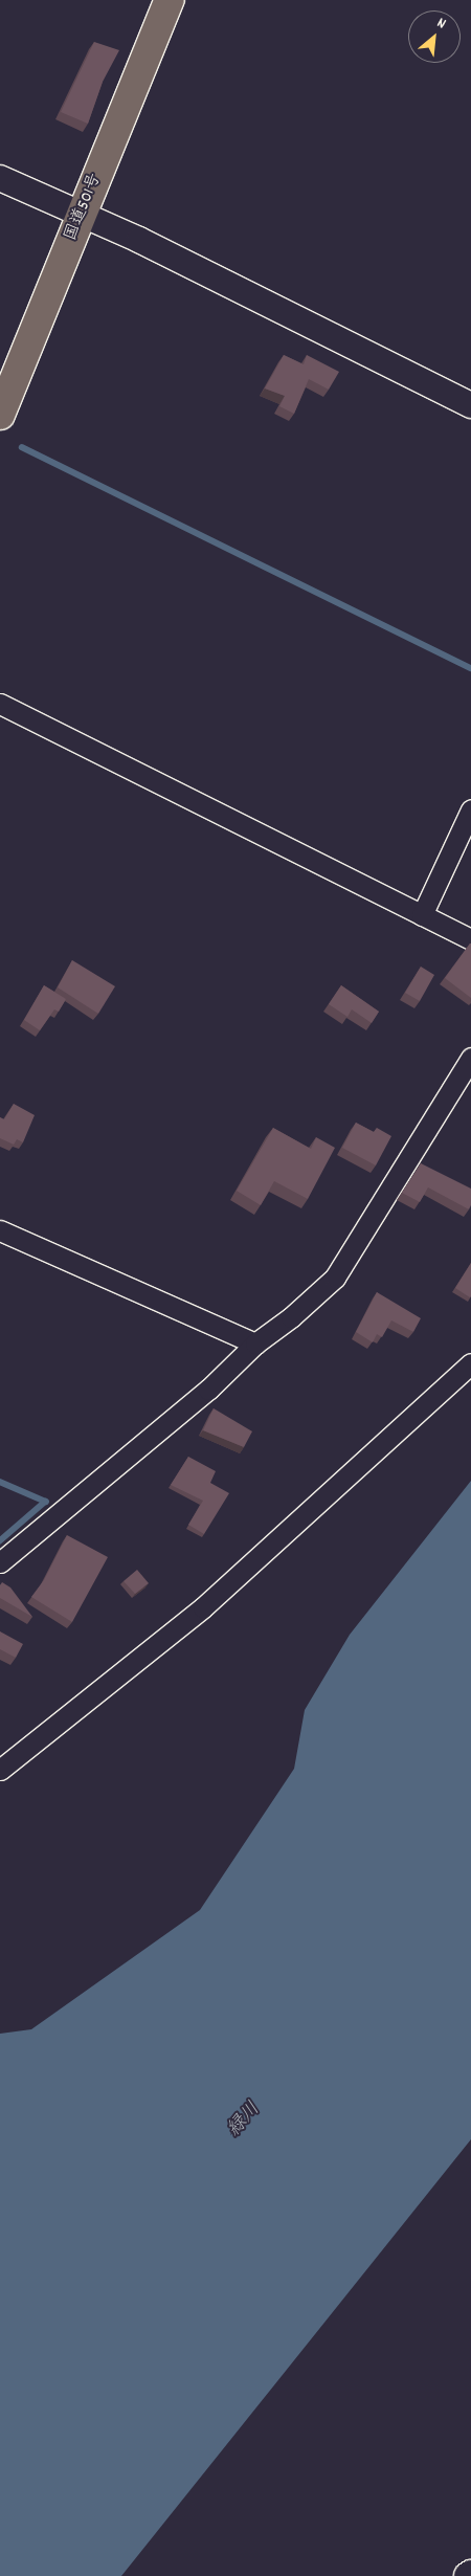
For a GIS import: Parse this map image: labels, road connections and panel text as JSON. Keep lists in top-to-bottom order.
{
  "streets": {
    "highway": ["国道501号"]
  },
  "water": ["緑川"],
  "north": "top right"
}
